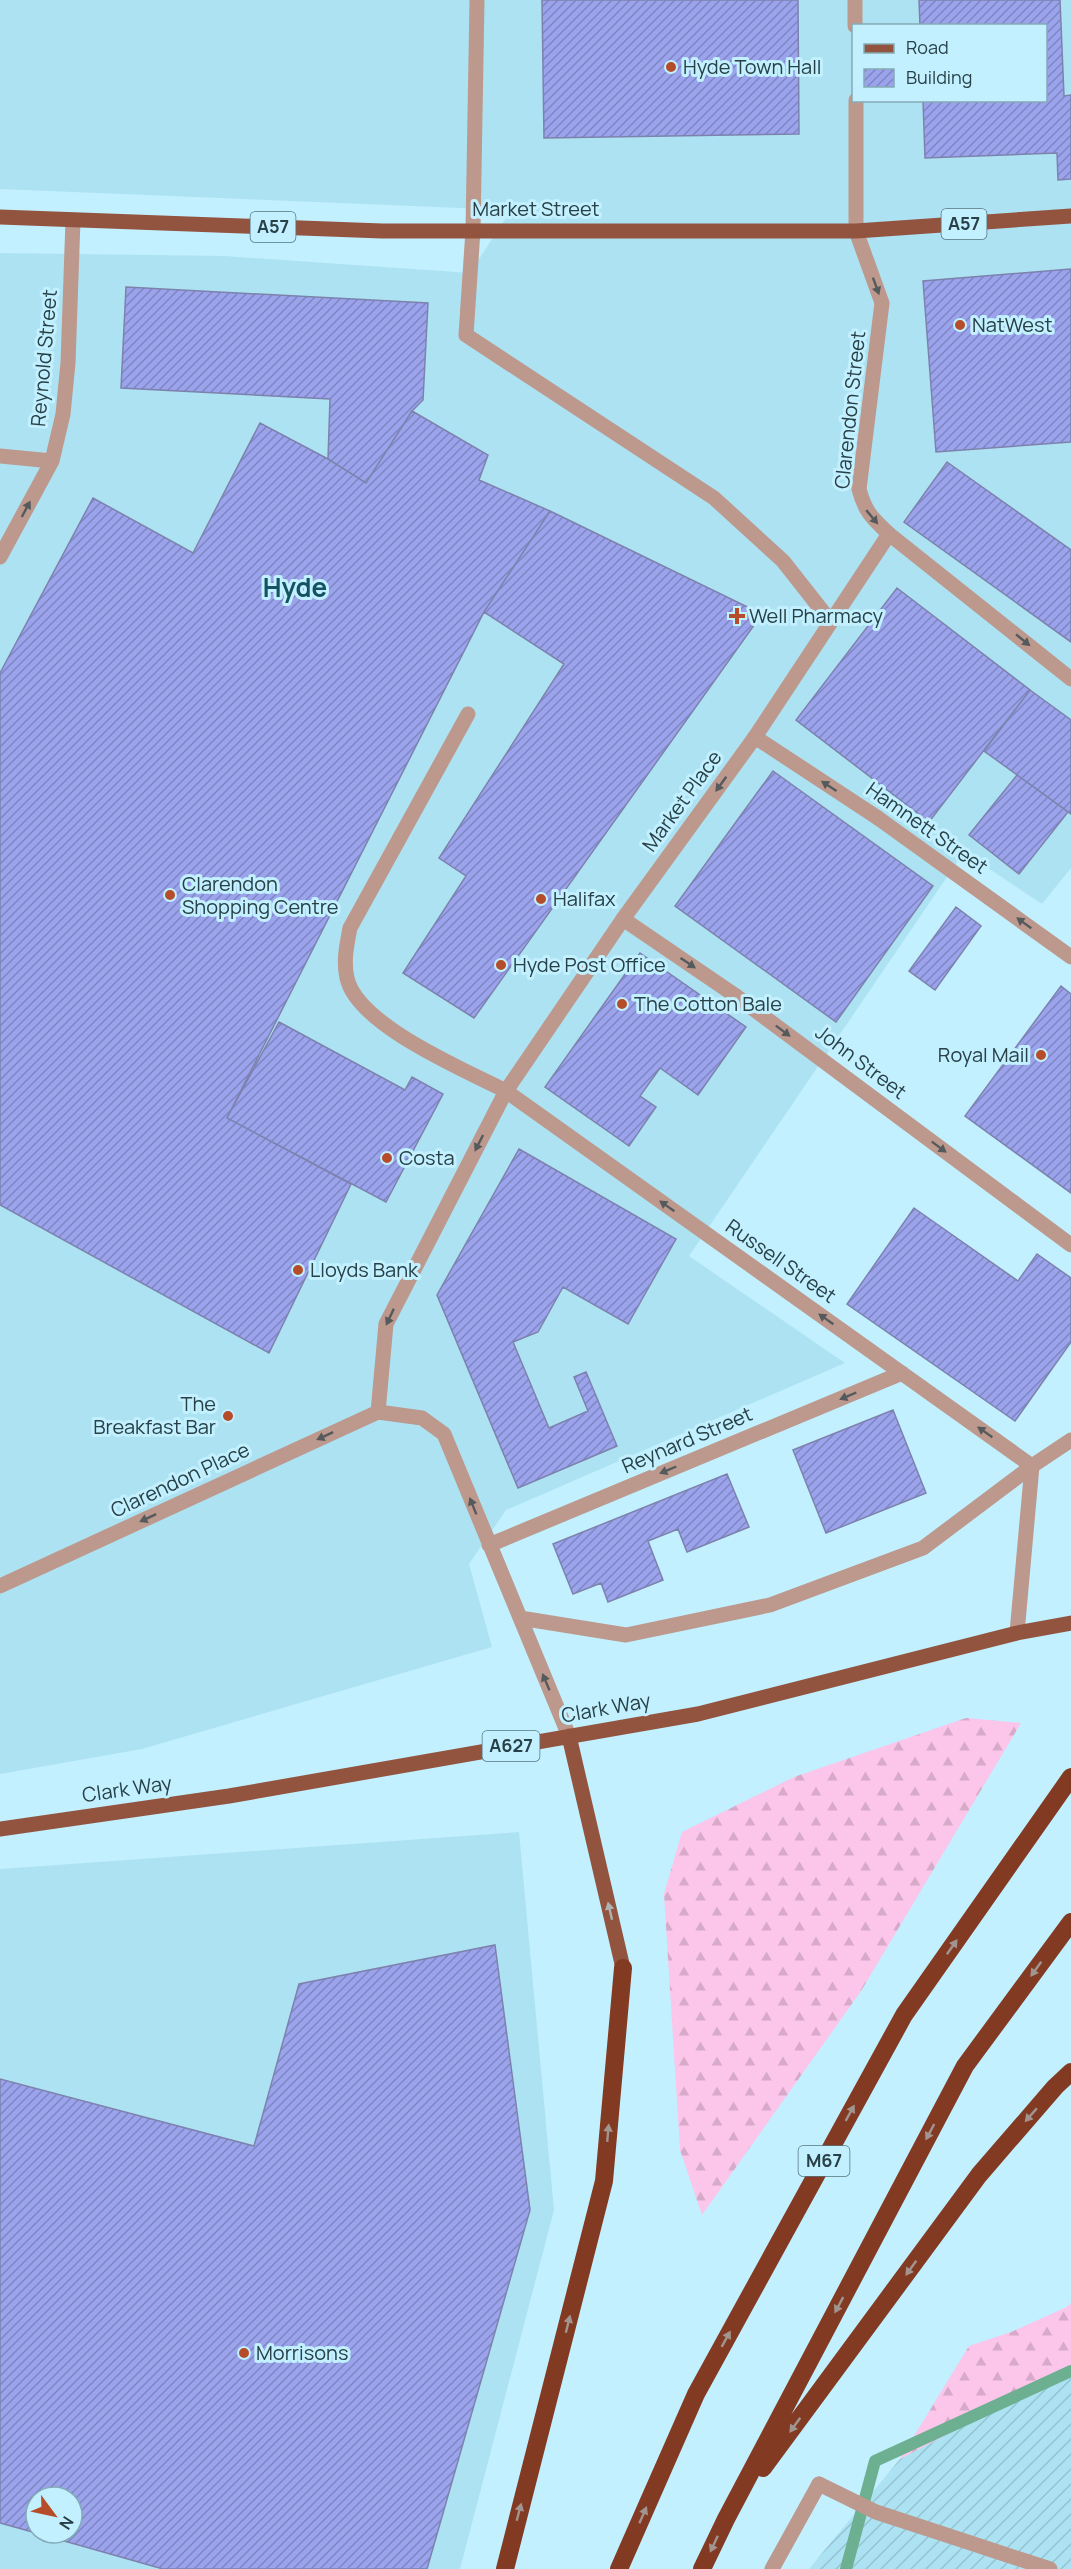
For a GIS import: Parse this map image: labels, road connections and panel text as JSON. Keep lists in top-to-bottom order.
{
  "streets": {
    "highway": ["M67"],
    "main road": [
      "Market Street",
      "A57",
      "Clark Way",
      "A627"
    ],
    "street": [
      "Reynold Street",
      "Clarendon Street",
      "Market Place",
      "Hamnett Street",
      "John Street",
      "Russell Street",
      "Reynard Street",
      "Clarendon Place"
    ]
  },
  "crossings": [
    ["Market Street", "Reynold Street"],
    ["Market Street", "Clarendon Street"],
    ["Clarendon Street", "Market Place"],
    ["Market Place", "Hamnett Street"],
    ["Market Place", "John Street"],
    ["Market Place", "Russell Street"],
    ["Market Place", "Clarendon Place"],
    ["Russell Street", "Reynard Street"]
  ],
  "one_way": [
    "Clarendon Street",
    "Market Place",
    "Hamnett Street",
    "John Street",
    "Russell Street",
    "Reynard Street",
    "Clarendon Place"
  ],
  "districts": ["Hyde"],
  "places": {
    "other": [
      "Hyde Town Hall",
      "NatWest",
      "Clarendon Shopping Centre",
      "Halifax",
      "Hyde Post Office",
      "The Cotton Bale",
      "Royal Mail",
      "Costa",
      "Lloyds Bank",
      "The Breakfast Bar",
      "Morrisons"
    ],
    "health": ["Well Pharmacy"]
  },
  "legend": ["Road", "Building"],
  "north": "bottom right"
}
